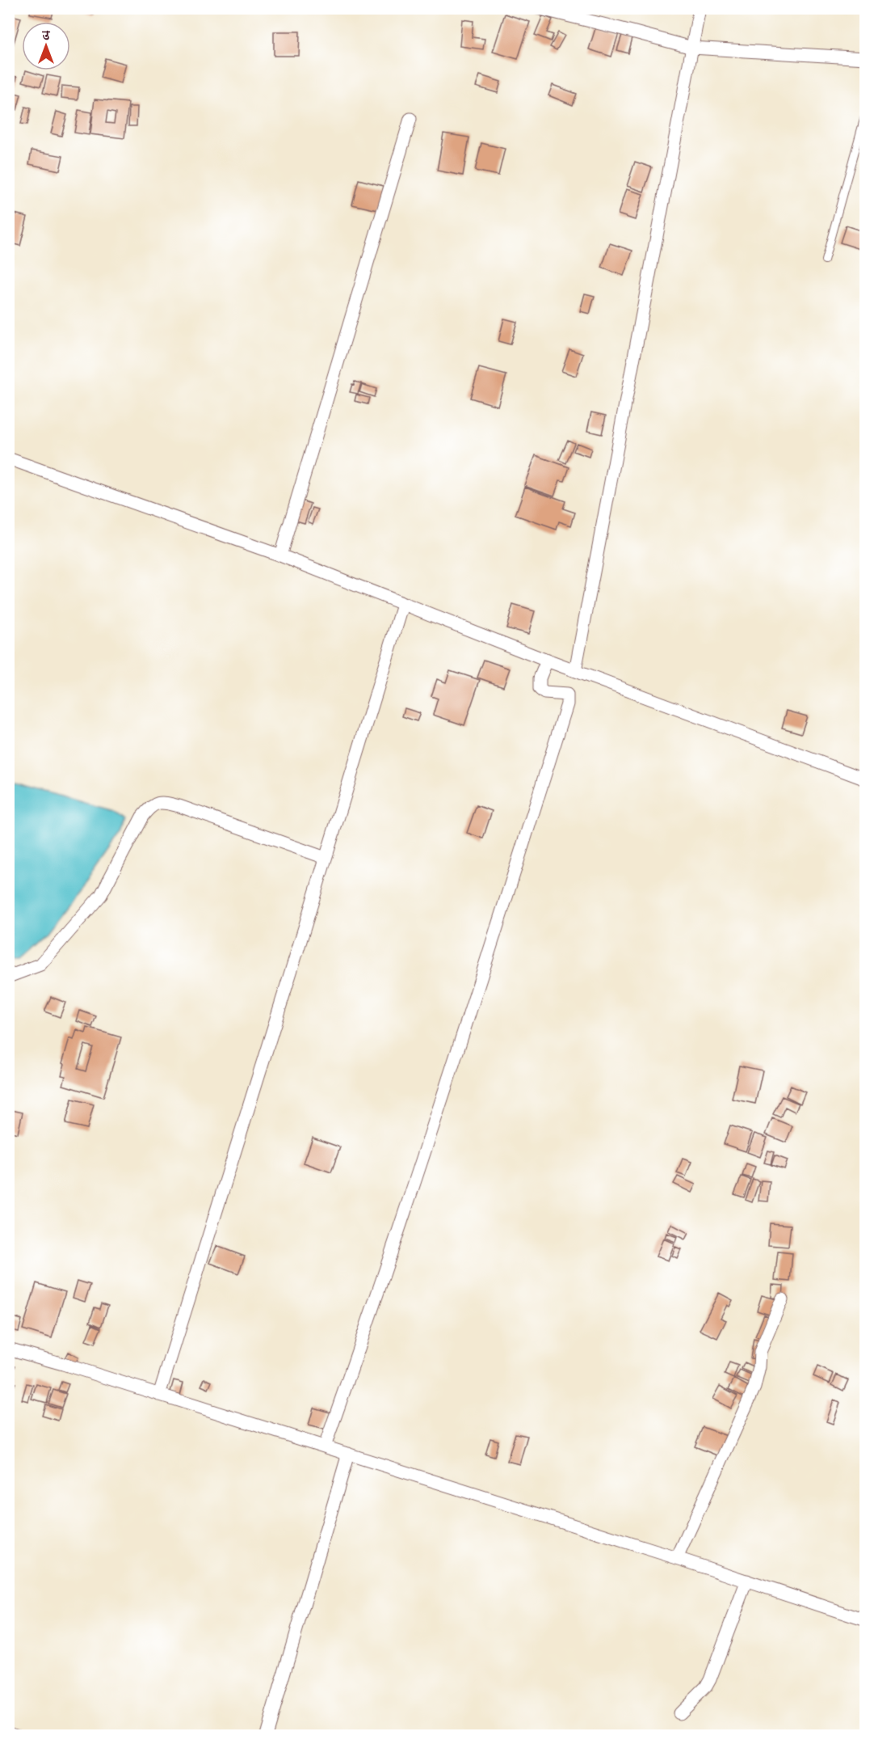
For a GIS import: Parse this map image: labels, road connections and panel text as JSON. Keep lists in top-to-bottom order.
{
  "north": "top"
}
